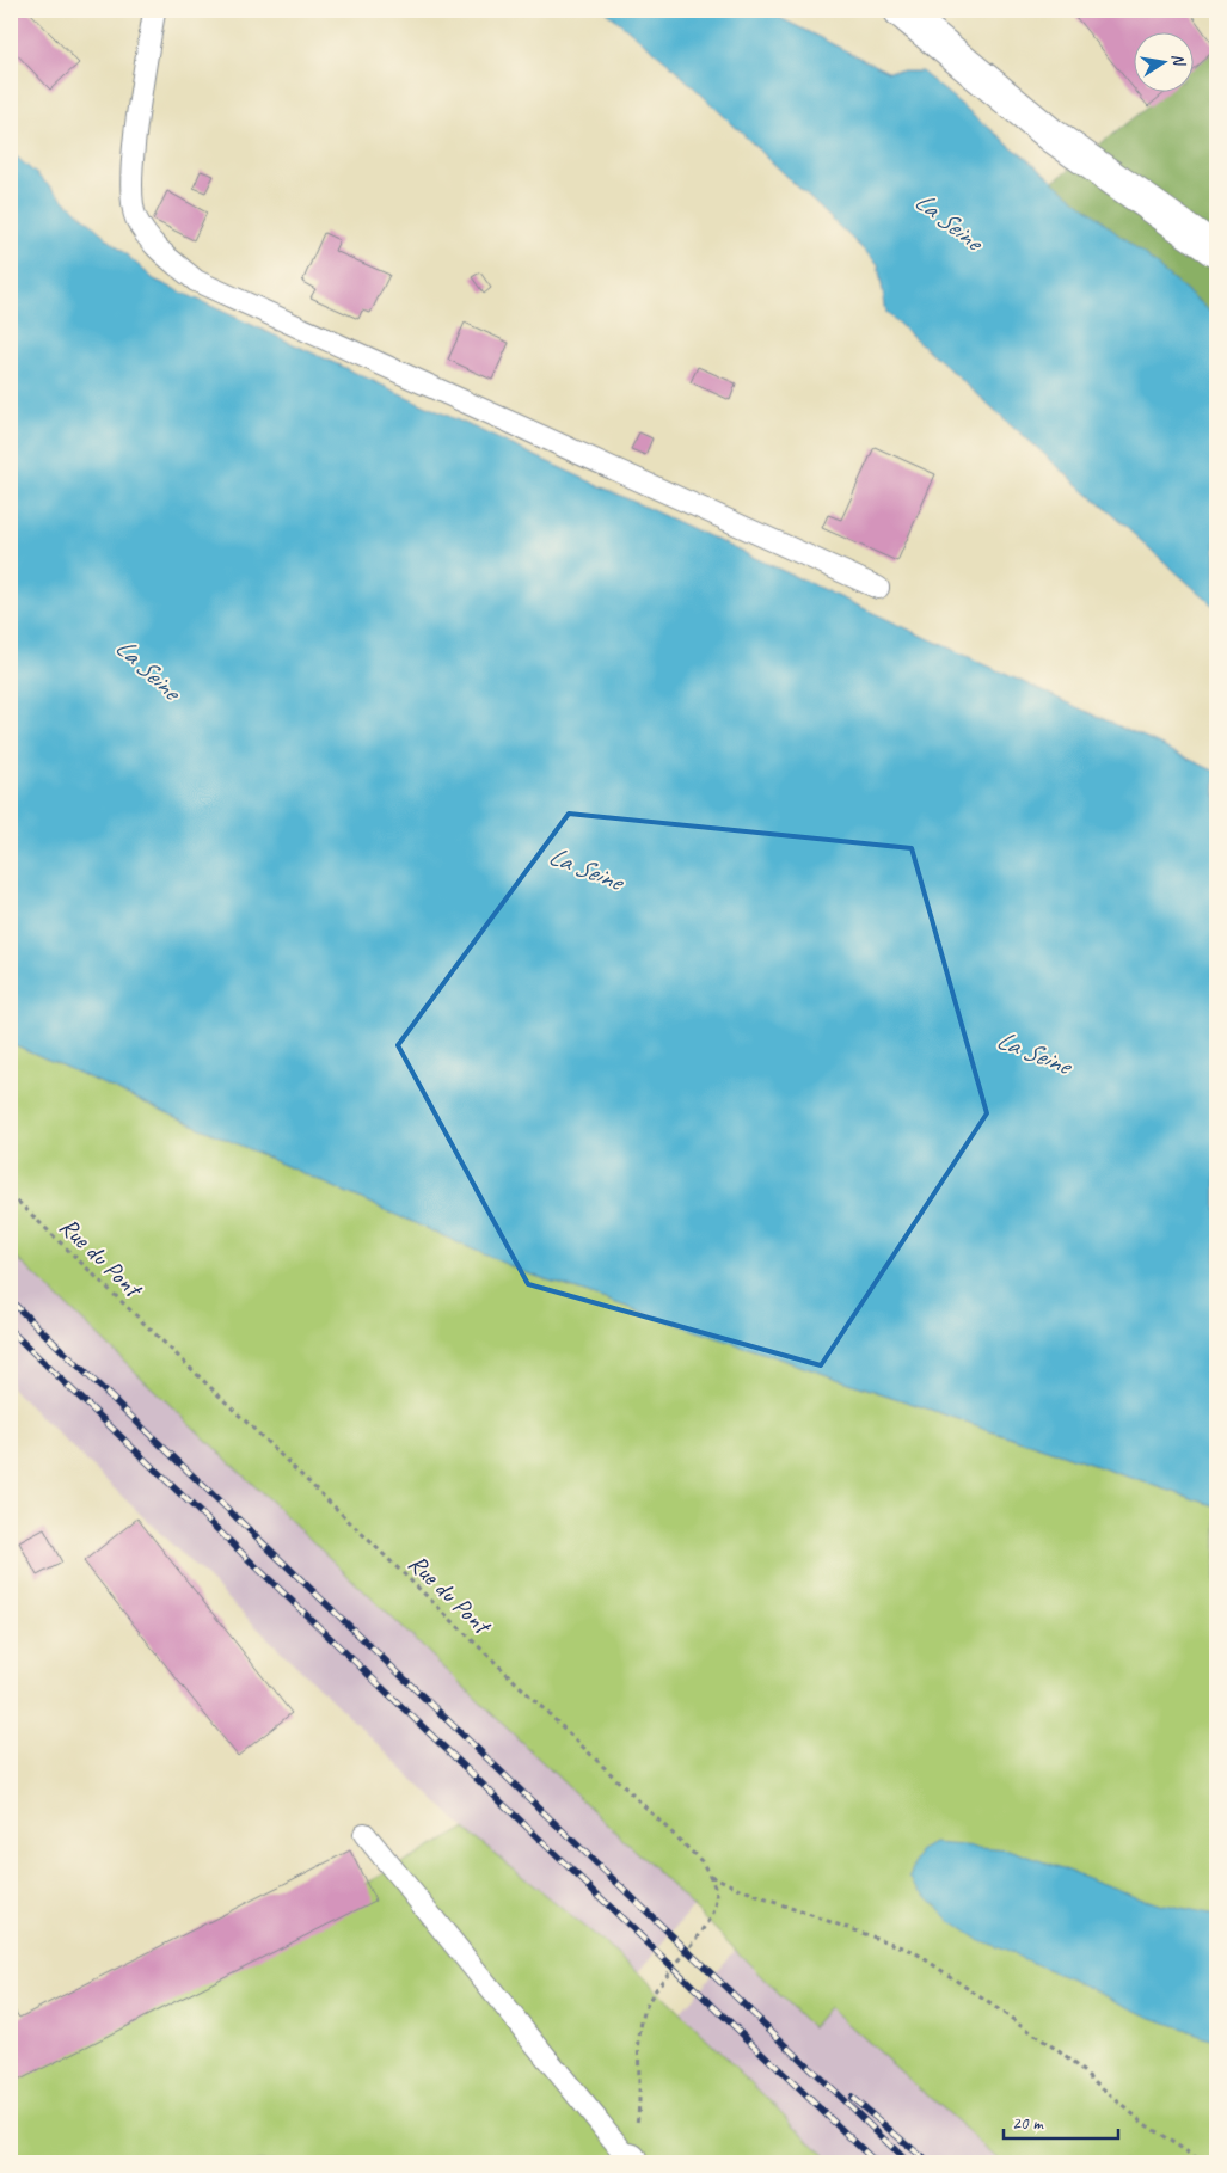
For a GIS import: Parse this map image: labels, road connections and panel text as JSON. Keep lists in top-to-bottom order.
{
  "streets": {
    "path": ["Rue du Pont"]
  },
  "water": ["La Seine"],
  "scale_bar": "20 m",
  "north": "right"
}
